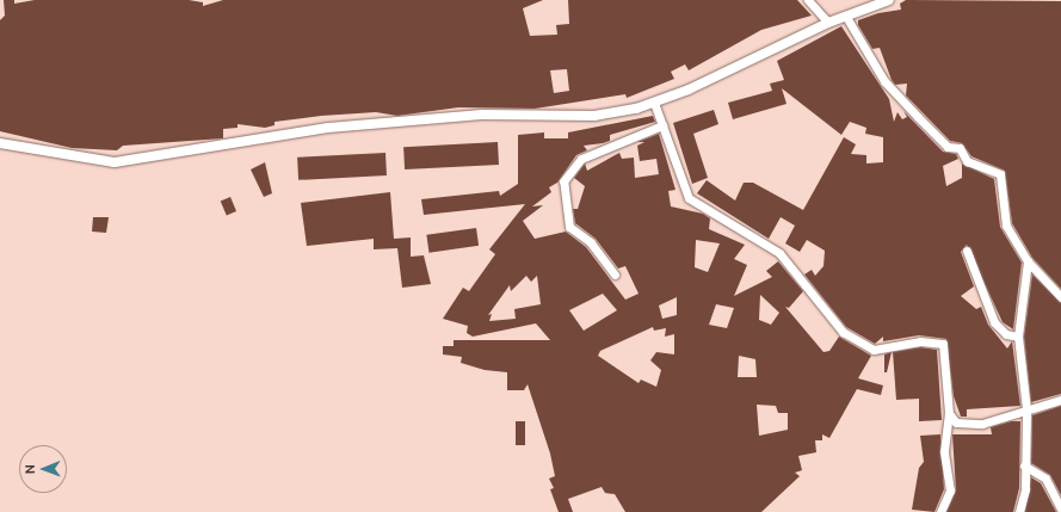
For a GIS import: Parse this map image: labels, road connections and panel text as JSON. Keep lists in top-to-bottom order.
{
  "north": "left"
}
